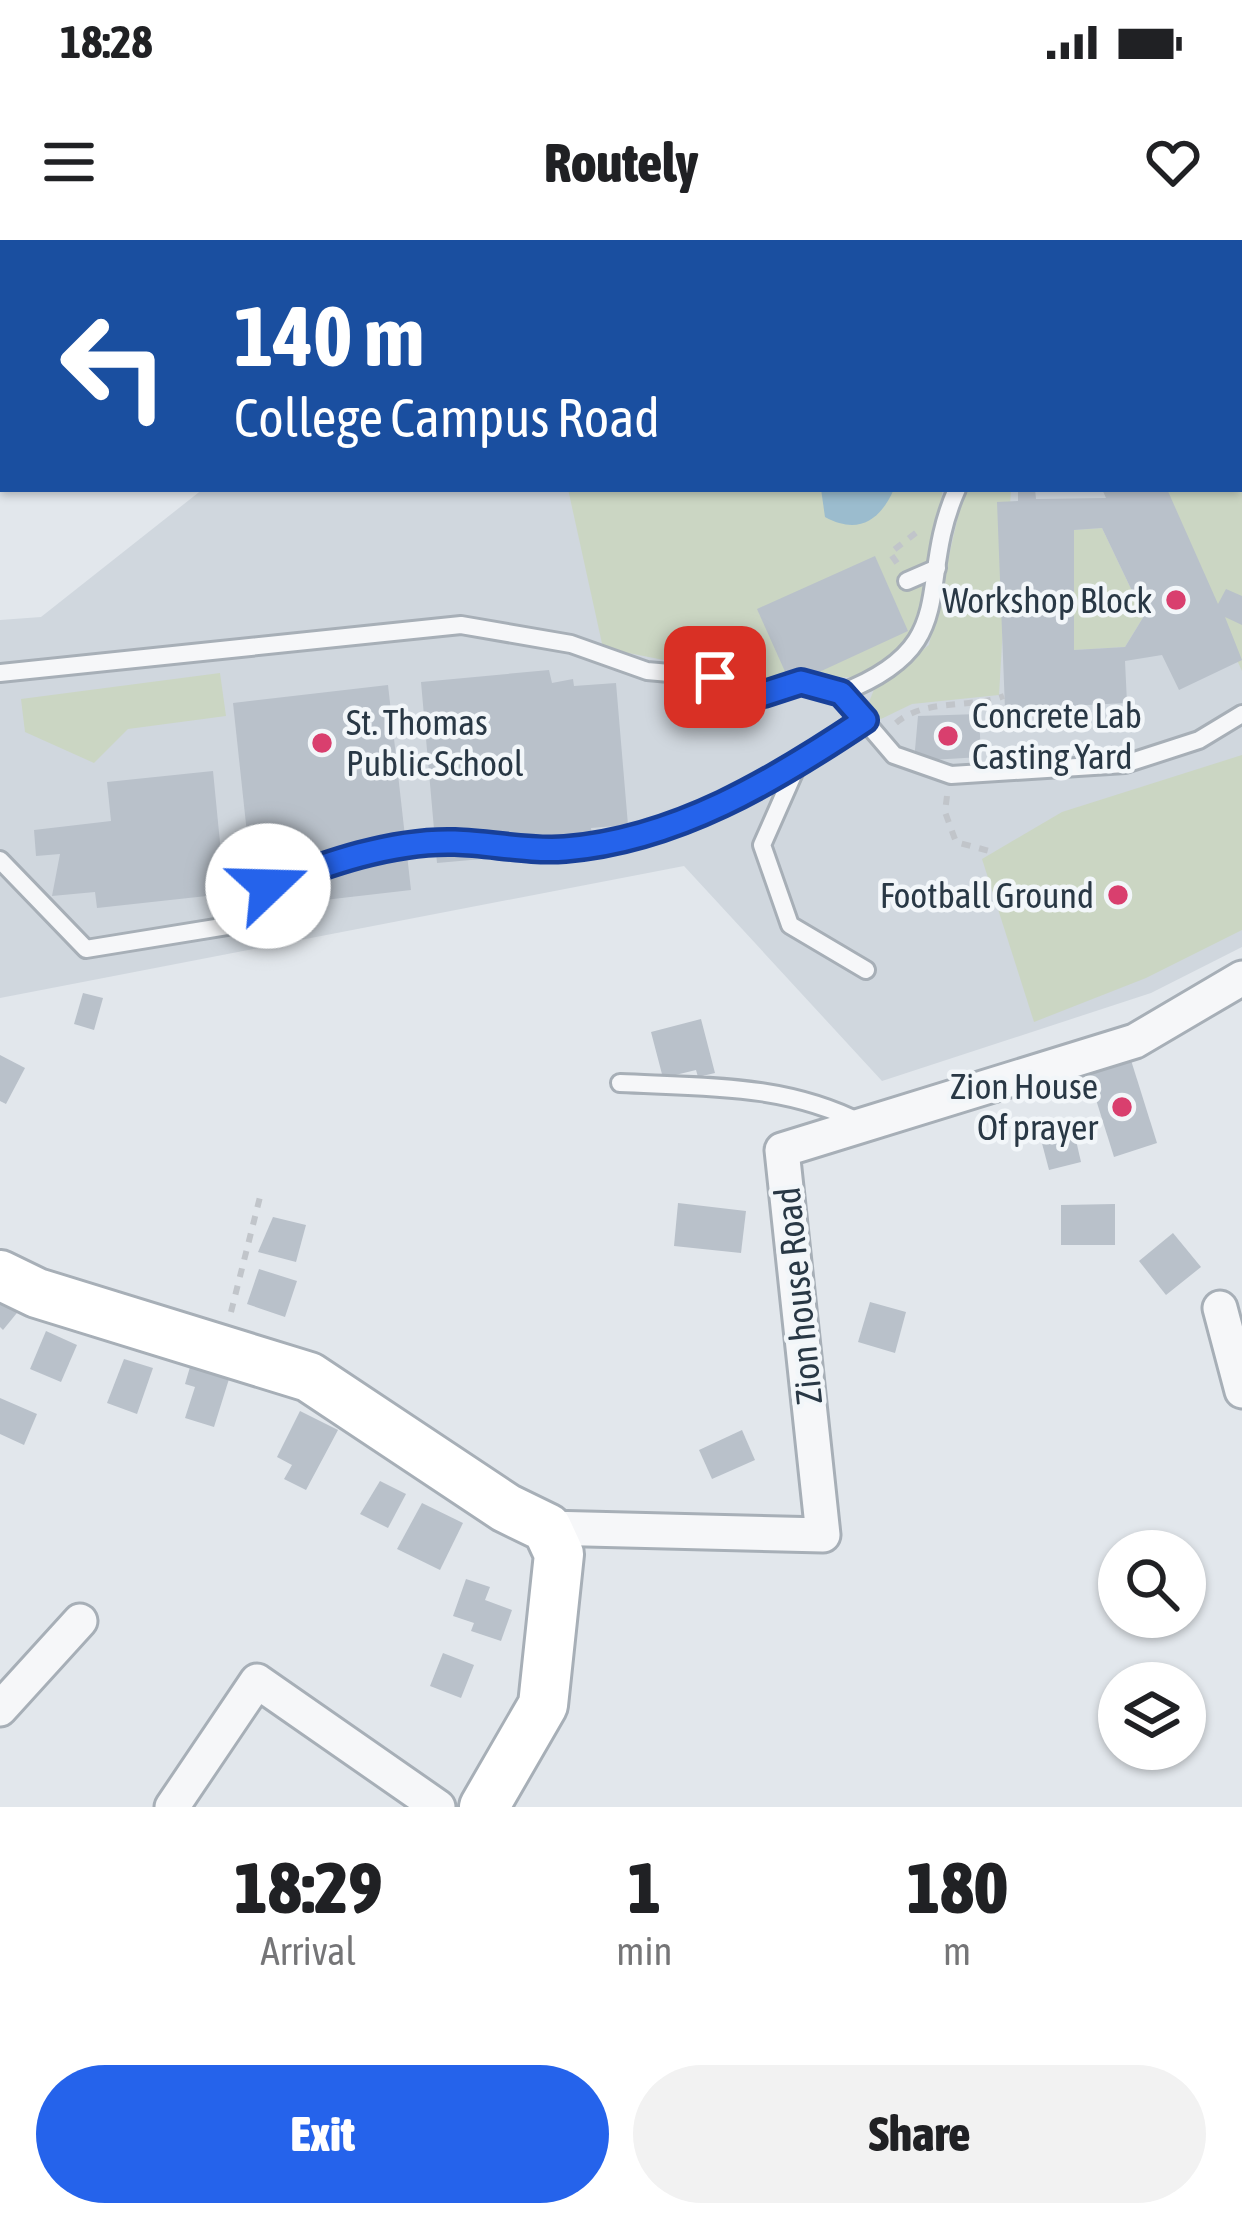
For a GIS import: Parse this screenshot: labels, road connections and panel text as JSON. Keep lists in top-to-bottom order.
{
  "streets": {
    "street": ["Zion house Road"]
  },
  "places": [
    "Workshop Block",
    "Concrete Lab Casting Yard",
    "St. Thomas Public School",
    "Football Ground",
    "Zion House Of prayer"
  ],
  "page": {
    "status": "18:28",
    "header": "Routely",
    "turn": ["140 m", "College Campus Road"],
    "eta": [
      "18:29",
      "Arrival",
      "1",
      "min",
      "180",
      "m"
    ],
    "buttons": ["Exit", "Share"]
  }
}
